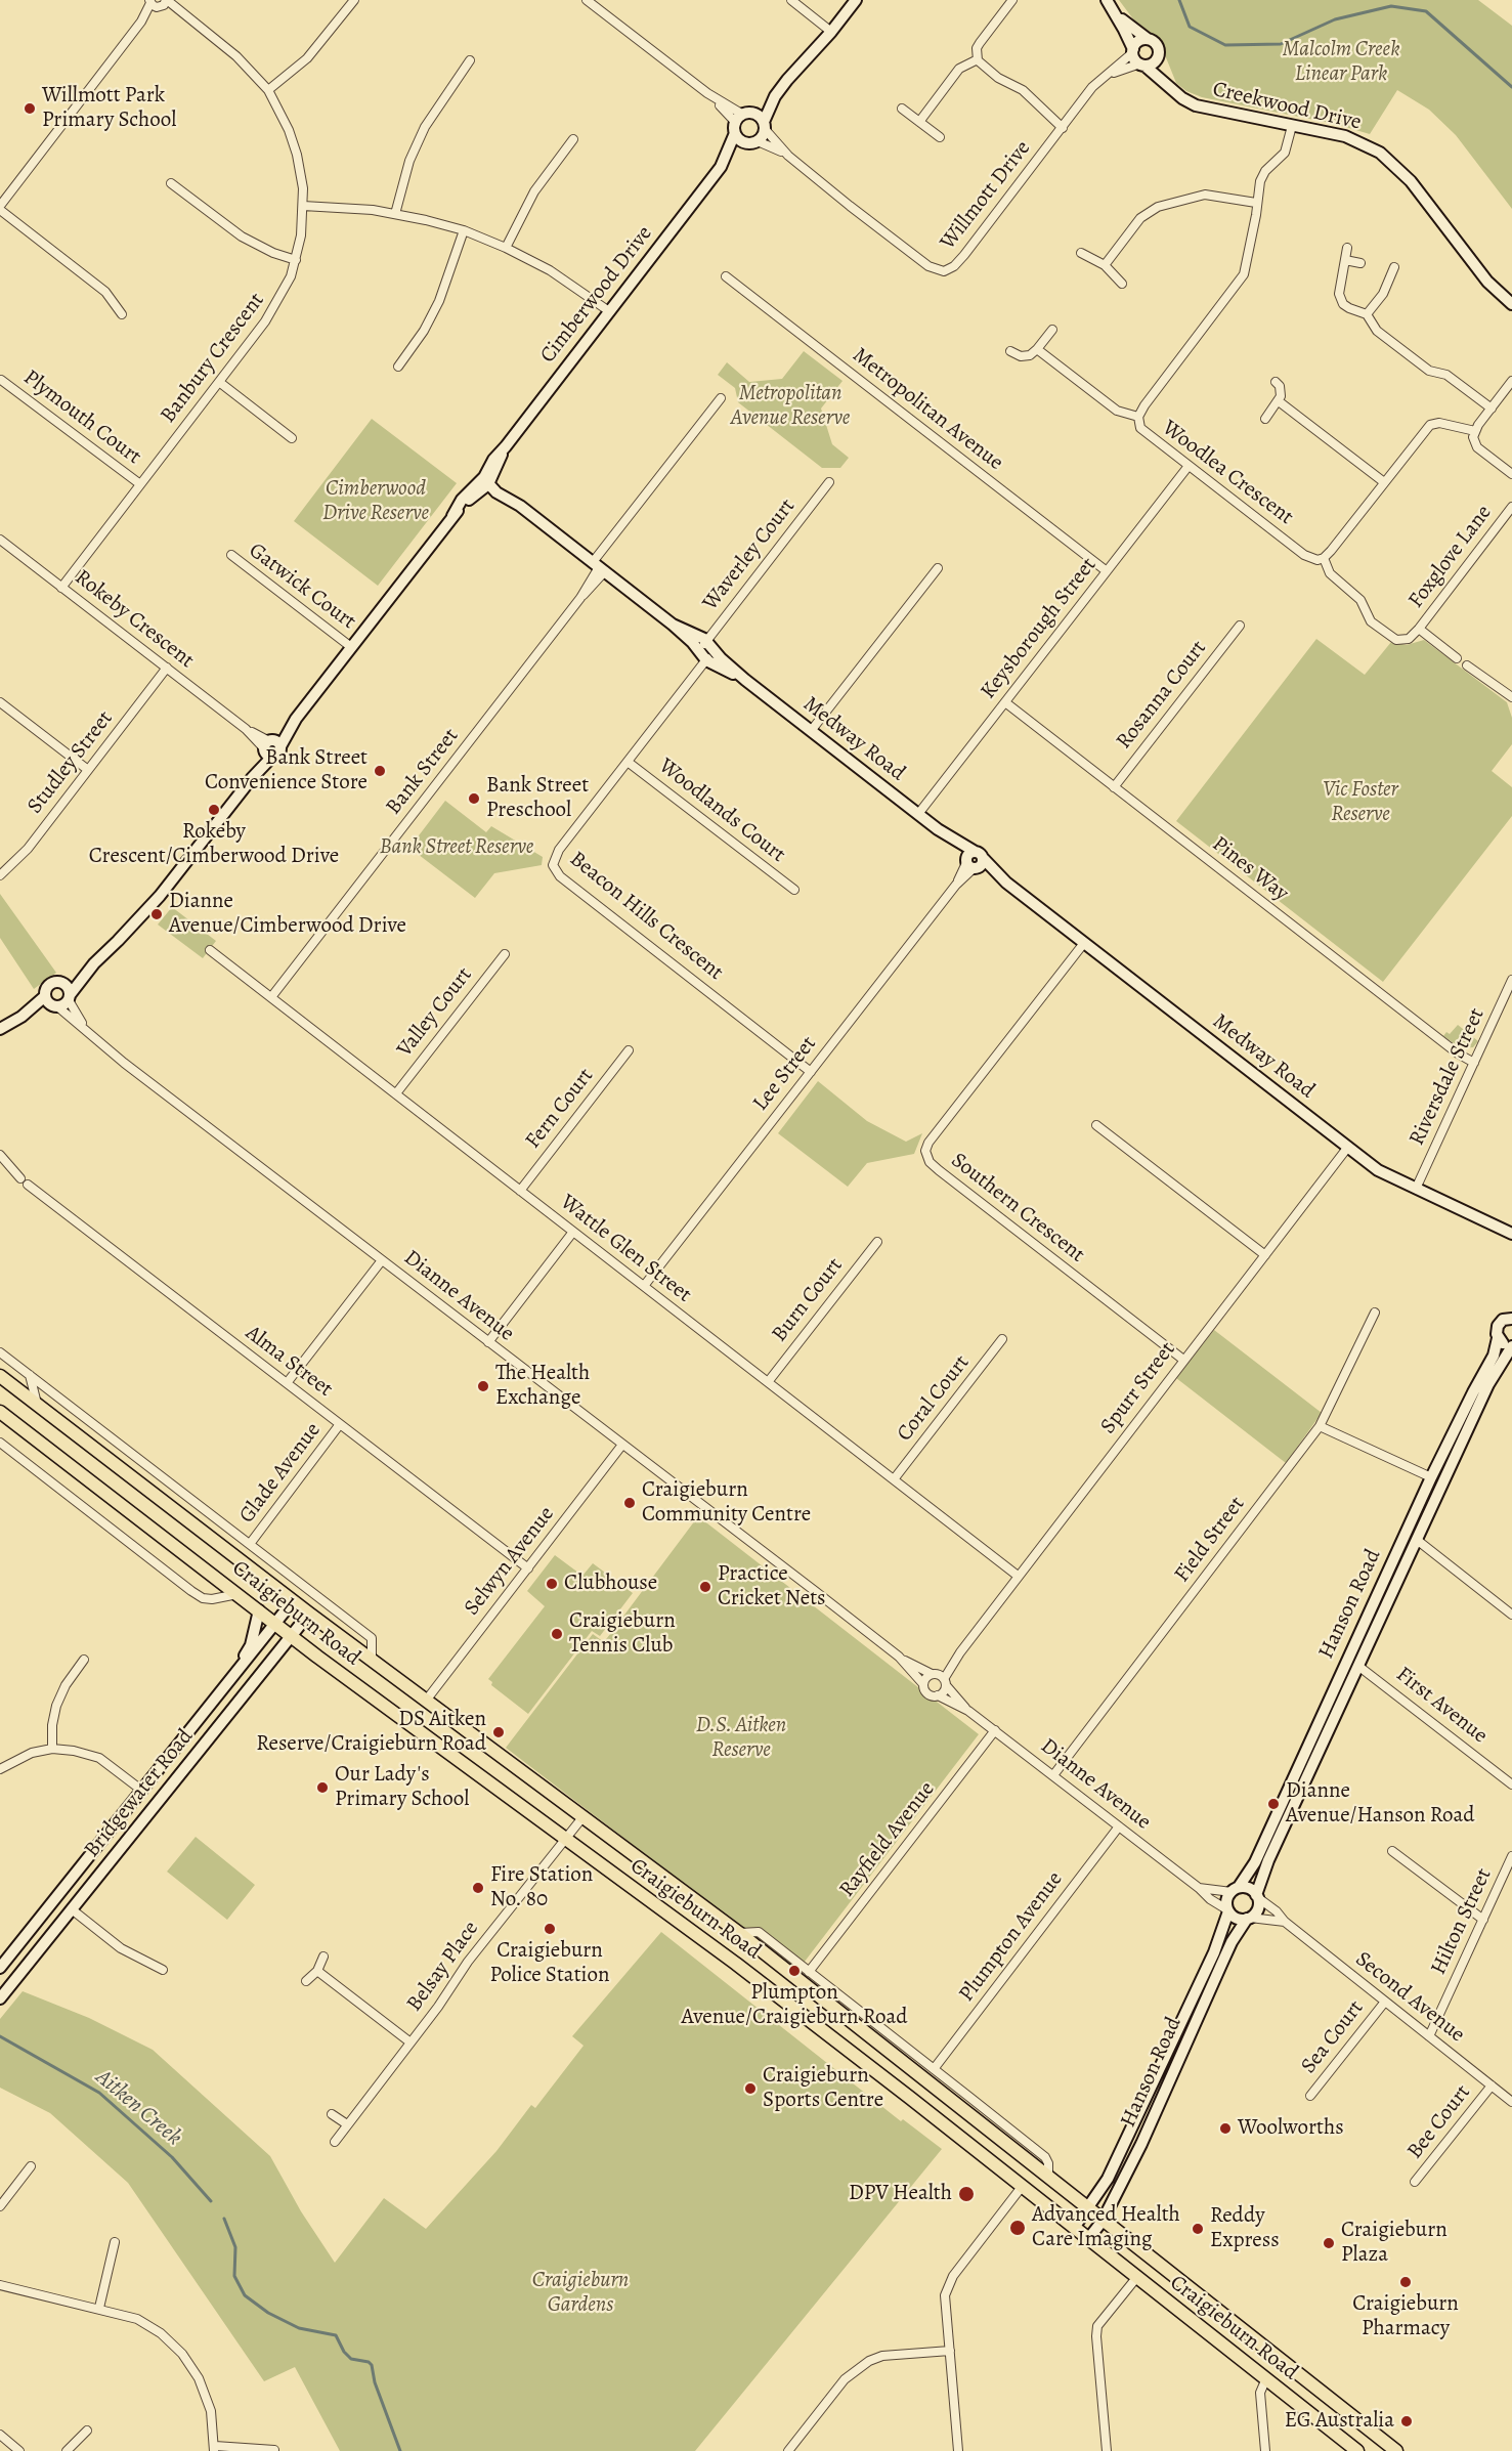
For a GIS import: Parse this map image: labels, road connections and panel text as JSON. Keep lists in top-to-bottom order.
{
  "streets": {
    "main road": ["Craigieburn Road"],
    "street": [
      "Creekwood Drive",
      "Willmott Drive",
      "Cimberwood Drive",
      "Banbury Crescent",
      "Metropolitan Avenue",
      "Plymouth Court",
      "Woodlea Crescent",
      "Waverley Court",
      "Foxglove Lane",
      "Gatwick Court",
      "Rokeby Crescent",
      "Keysborough Street",
      "Rosanna Court",
      "Medway Road",
      "Studley Street",
      "Bank Street",
      "Woodlands Court",
      "Pines Way",
      "Beacon Hills Crescent",
      "Valley Court",
      "Lee Street",
      "Riversdale Street",
      "Fern Court",
      "Southern Crescent",
      "Wattle Glen Street",
      "Dianne Avenue",
      "Burn Court",
      "Alma Street",
      "Spurr Street",
      "Coral Court",
      "Glade Avenue",
      "Field Street",
      "Selwyn Avenue",
      "Hanson Road",
      "First Avenue",
      "Bridgewater Road",
      "Rayfield Avenue",
      "Hilton Street",
      "Plumpton Avenue",
      "Belsay Place",
      "Second Avenue",
      "Sea Court",
      "Bee Court"
    ]
  },
  "crossings": [
    ["Creekwood Drive", "Willmott Drive"],
    ["Creekwood Drive", "Woodlea Crescent"],
    ["Willmott Drive", "Cimberwood Drive"],
    ["Cimberwood Drive", "Gatwick Court"],
    ["Cimberwood Drive", "Rokeby Crescent"],
    ["Cimberwood Drive", "Medway Road"],
    ["Cimberwood Drive", "Dianne Avenue"],
    ["Banbury Crescent", "Plymouth Court"],
    ["Banbury Crescent", "Rokeby Crescent"],
    ["Metropolitan Avenue", "Keysborough Street"],
    ["Woodlea Crescent", "Foxglove Lane"],
    ["Woodlea Crescent", "Keysborough Street"],
    ["Waverley Court", "Medway Road"],
    ["Rokeby Crescent", "Studley Street"],
    ["Keysborough Street", "Medway Road"],
    ["Keysborough Street", "Pines Way"],
    ["Rosanna Court", "Pines Way"],
    ["Medway Road", "Bank Street"],
    ["Medway Road", "Beacon Hills Crescent"],
    ["Medway Road", "Lee Street"],
    ["Medway Road", "Riversdale Street"],
    ["Medway Road", "Southern Crescent"],
    ["Medway Road", "Spurr Street"],
    ["Bank Street", "Wattle Glen Street"],
    ["Woodlands Court", "Beacon Hills Crescent"],
    ["Pines Way", "Riversdale Street"],
    ["Beacon Hills Crescent", "Lee Street"],
    ["Valley Court", "Wattle Glen Street"],
    ["Lee Street", "Wattle Glen Street"],
    ["Fern Court", "Wattle Glen Street"],
    ["Southern Crescent", "Spurr Street"],
    ["Wattle Glen Street", "Burn Court"],
    ["Wattle Glen Street", "Spurr Street"],
    ["Wattle Glen Street", "Coral Court"],
    ["Dianne Avenue", "Spurr Street"],
    ["Dianne Avenue", "Field Street"],
    ["Dianne Avenue", "Selwyn Avenue"],
    ["Dianne Avenue", "Hanson Road"],
    ["Dianne Avenue", "Rayfield Avenue"],
    ["Dianne Avenue", "Plumpton Avenue"],
    ["Dianne Avenue", "Second Avenue"],
    ["Alma Street", "Glade Avenue"],
    ["Alma Street", "Selwyn Avenue"],
    ["Glade Avenue", "Craigieburn Road"],
    ["Selwyn Avenue", "Craigieburn Road"],
    ["Hanson Road", "Craigieburn Road"],
    ["Hanson Road", "First Avenue"],
    ["Hanson Road", "Second Avenue"],
    ["Craigieburn Road", "Bridgewater Road"],
    ["Craigieburn Road", "Rayfield Avenue"],
    ["Craigieburn Road", "Plumpton Avenue"],
    ["Craigieburn Road", "Belsay Place"],
    ["Hilton Street", "Second Avenue"],
    ["Second Avenue", "Sea Court"],
    ["Second Avenue", "Bee Court"]
  ],
  "water": ["Aitken Creek"],
  "parks": [
    "Malcolm Creek Linear Park",
    "Metropolitan Avenue Reserve",
    "Cimberwood Drive Reserve",
    "Vic Foster Reserve",
    "Bank Street Reserve",
    "D.S. Aitken Reserve",
    "Craigieburn Gardens"
  ],
  "places": [
    "Willmott Park Primary School",
    "Bank Street Convenience Store",
    "Bank Street Preschool",
    "Rokeby Crescent/Cimberwood Drive",
    "Dianne Avenue/Cimberwood Drive",
    "The Health Exchange",
    "Craigieburn Community Centre",
    "Clubhouse",
    "Practice Cricket Nets",
    "Craigieburn Tennis Club",
    "DS Aitken Reserve/Craigieburn Road",
    "Our Lady's Primary School",
    "Dianne Avenue/Hanson Road",
    "Fire Station No. 80",
    "Craigieburn Police Station",
    "Plumpton Avenue/Craigieburn Road",
    "Craigieburn Sports Centre",
    "Woolworths",
    "DPV Health",
    "Advanced Health Care Imaging",
    "Reddy Express",
    "Craigieburn Plaza",
    "Craigieburn Pharmacy",
    "EG Australia"
  ]
}
